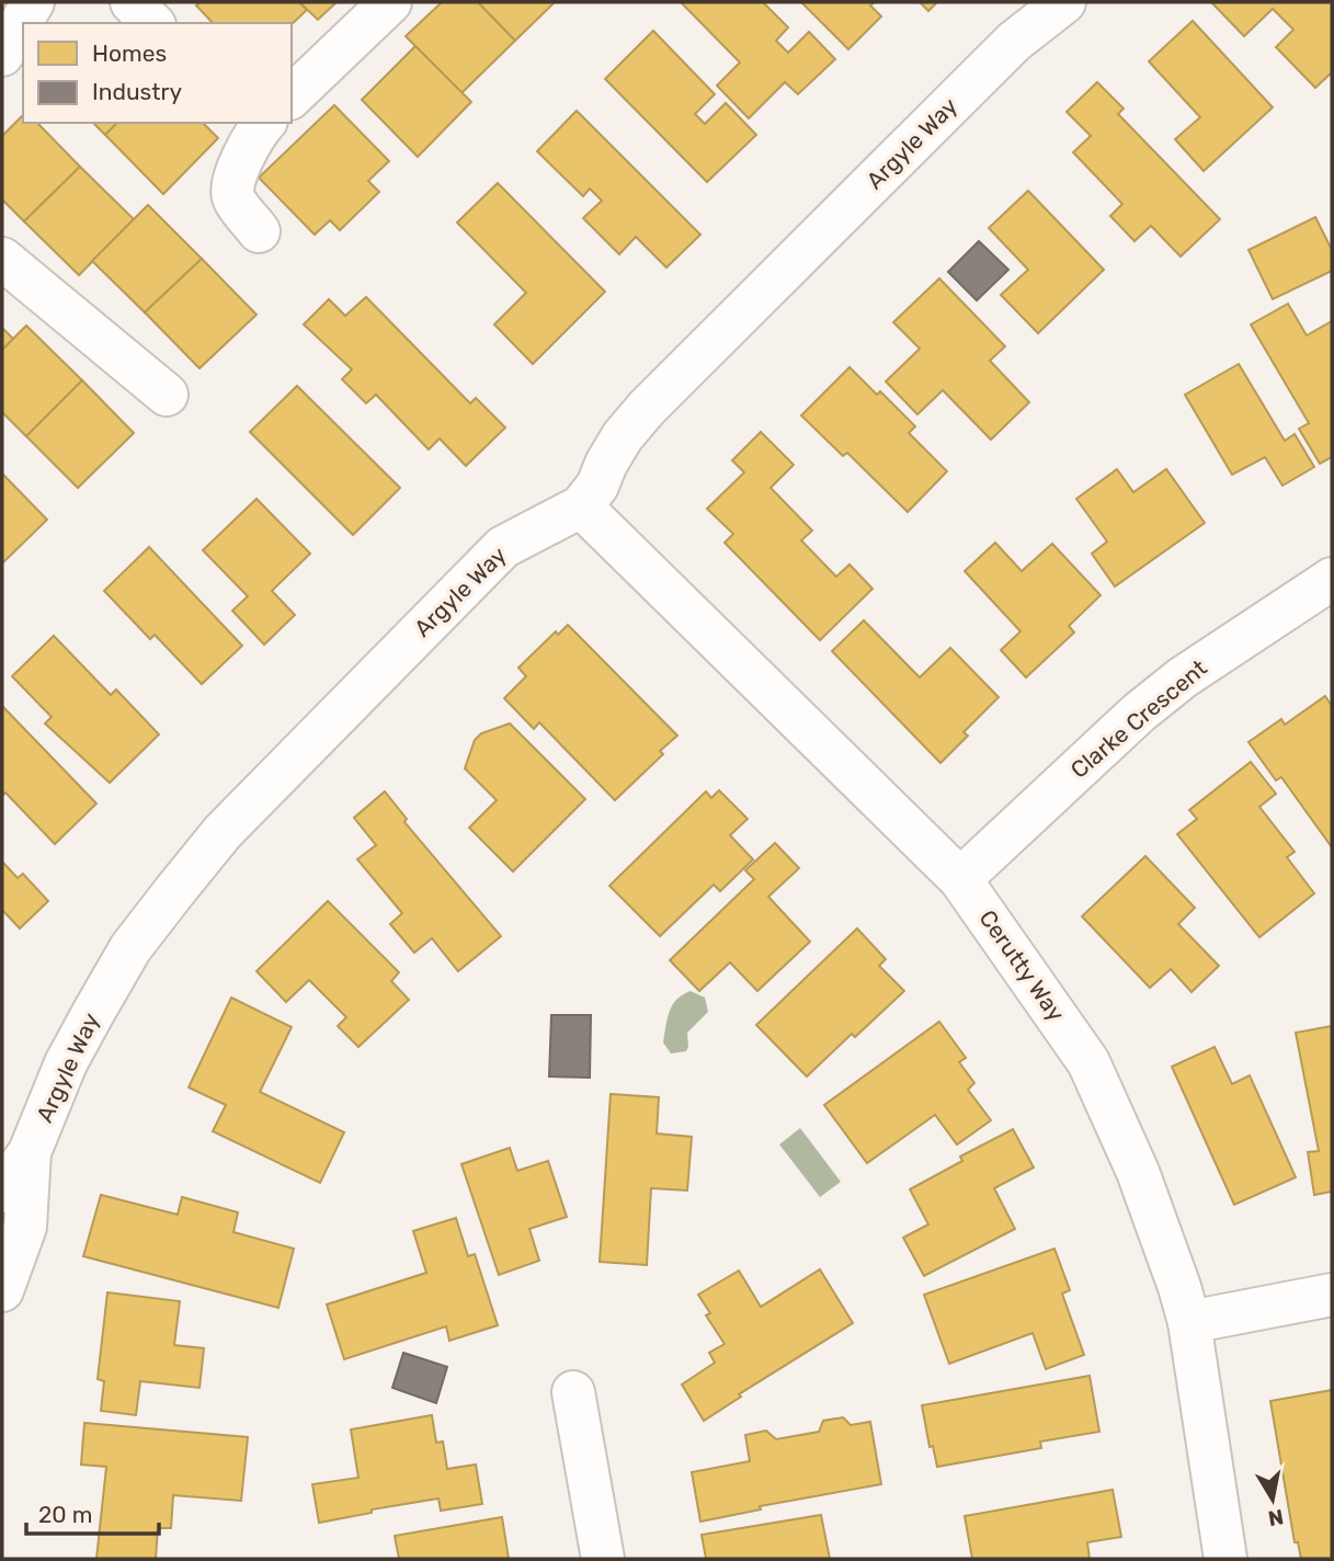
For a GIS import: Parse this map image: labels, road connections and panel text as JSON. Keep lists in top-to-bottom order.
{
  "streets": {
    "street": ["Argyle Way", "Clarke Crescent", "Cerutty Way"]
  },
  "crossings": [
    ["Argyle Way", "Cerutty Way"],
    ["Clarke Crescent", "Cerutty Way"]
  ],
  "legend": ["Homes", "Industry"],
  "scale_bar": "20 m",
  "north": "bottom"
}
